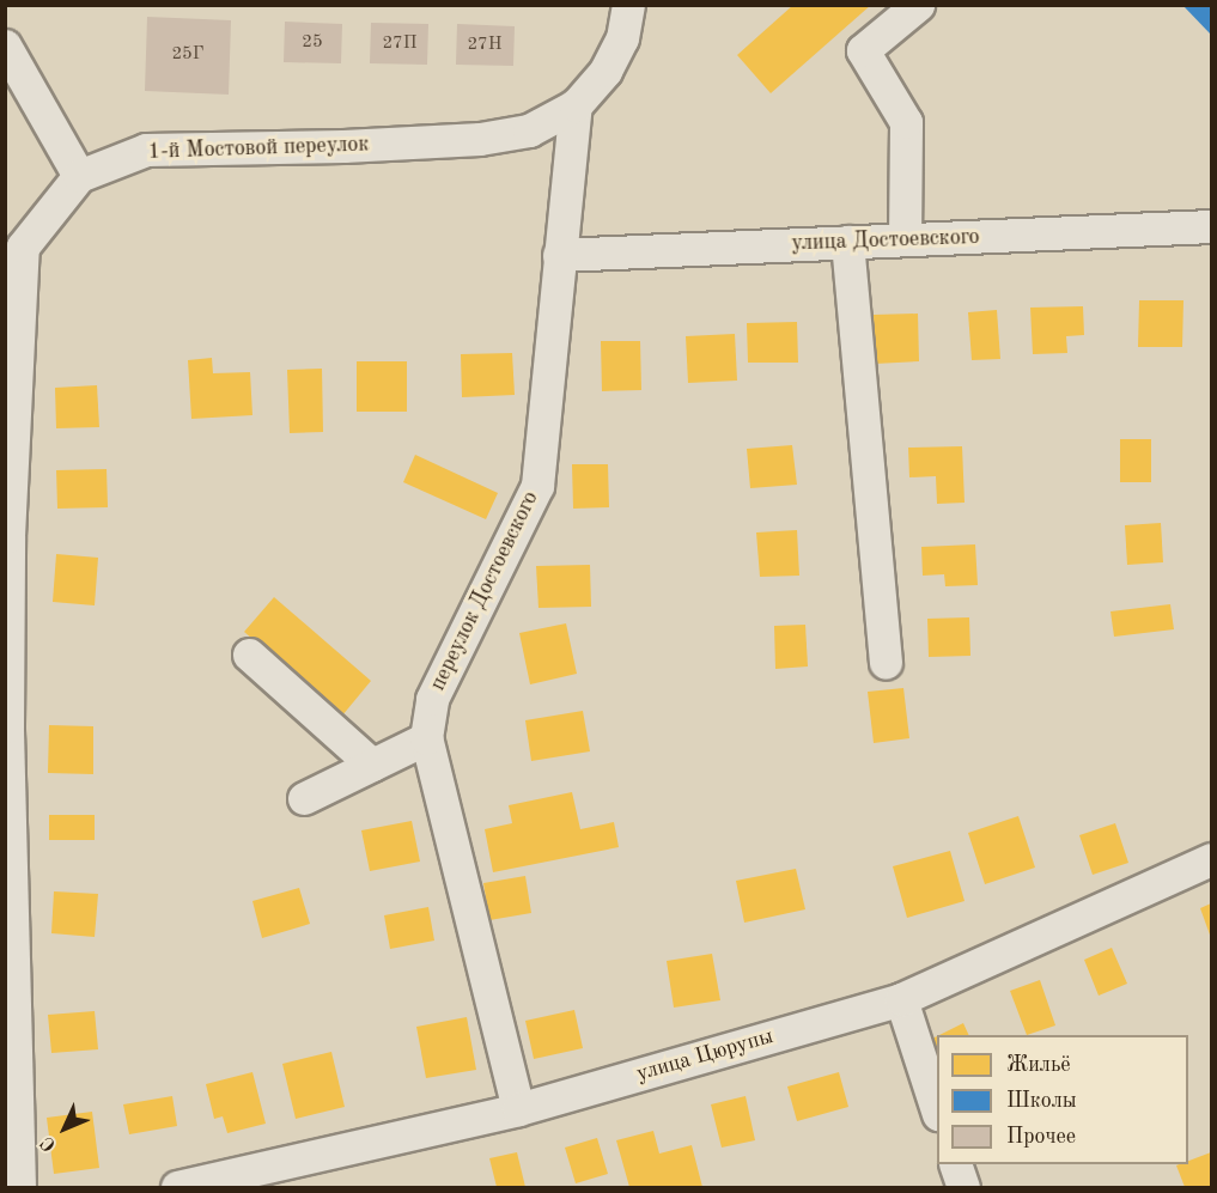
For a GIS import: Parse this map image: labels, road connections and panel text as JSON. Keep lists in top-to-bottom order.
{
  "streets": {
    "street": [
      "1-й Мостовой переулок",
      "улица Достоевского",
      "переулок Достоевского",
      "улица Цюрупы"
    ]
  },
  "crossings": [
    ["1-й Мостовой переулок", "переулок Достоевского"],
    ["улица Достоевского", "переулок Достоевского"],
    ["переулок Достоевского", "улица Цюрупы"]
  ],
  "house_numbers": [
    "25",
    "27П",
    "27Н",
    "25Г"
  ],
  "legend": ["Жильё", "Школы", "Прочее"],
  "north": "bottom left"
}
